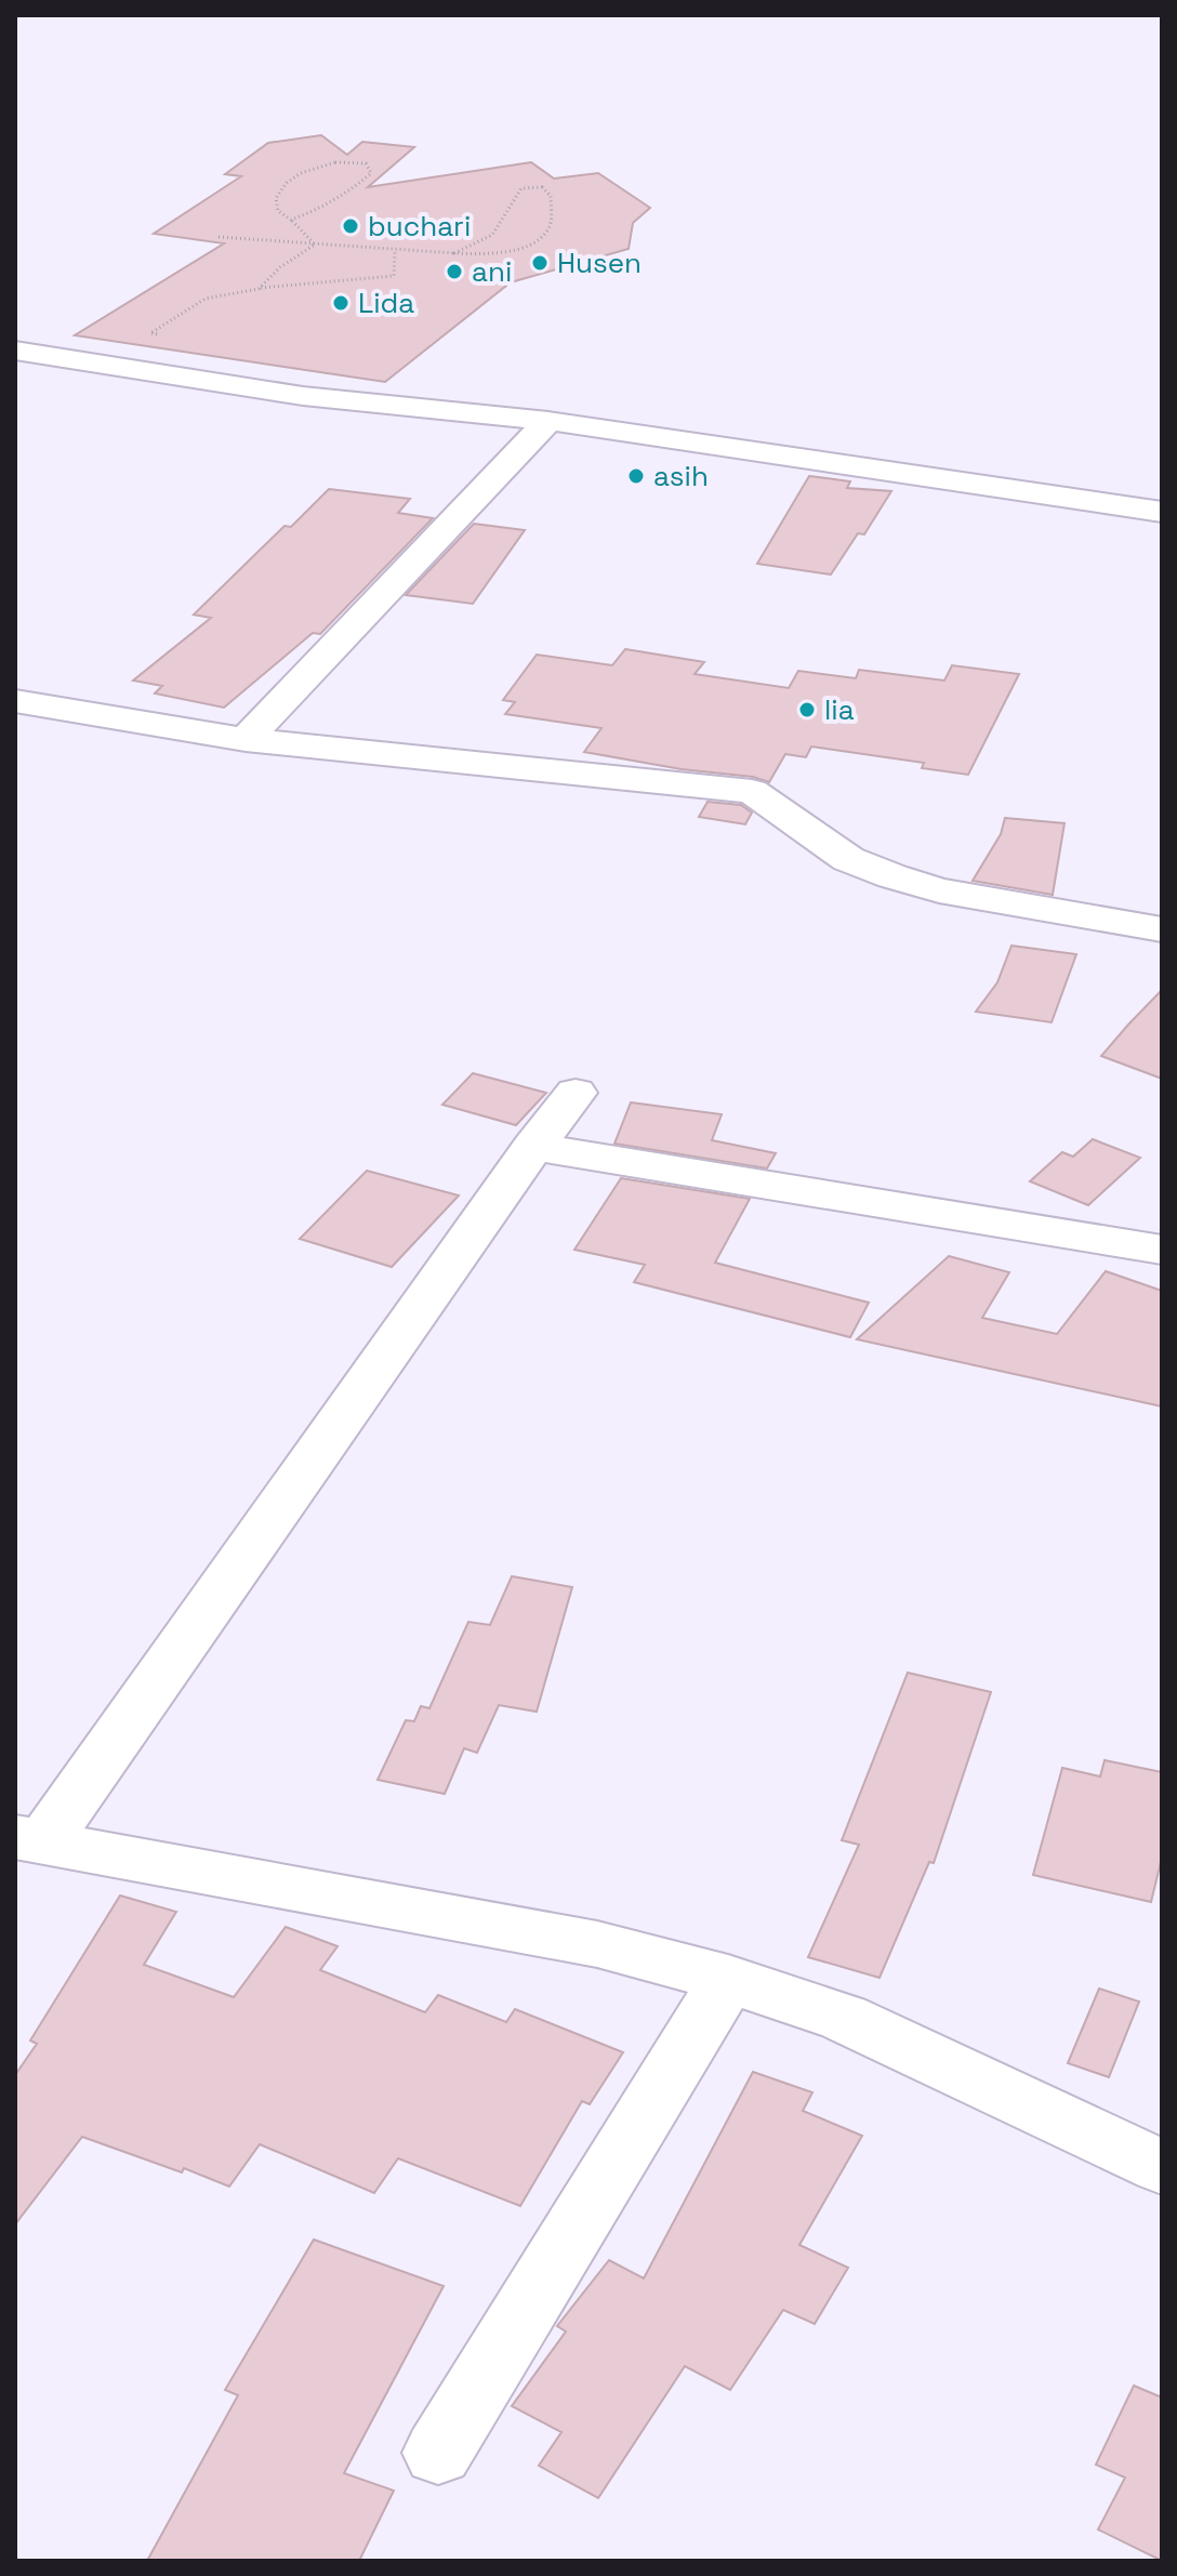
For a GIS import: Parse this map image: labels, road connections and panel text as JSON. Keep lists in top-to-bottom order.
{
  "places": [
    "buchari",
    "Husen",
    "ani",
    "Lida",
    "asih",
    "lia"
  ]
}
